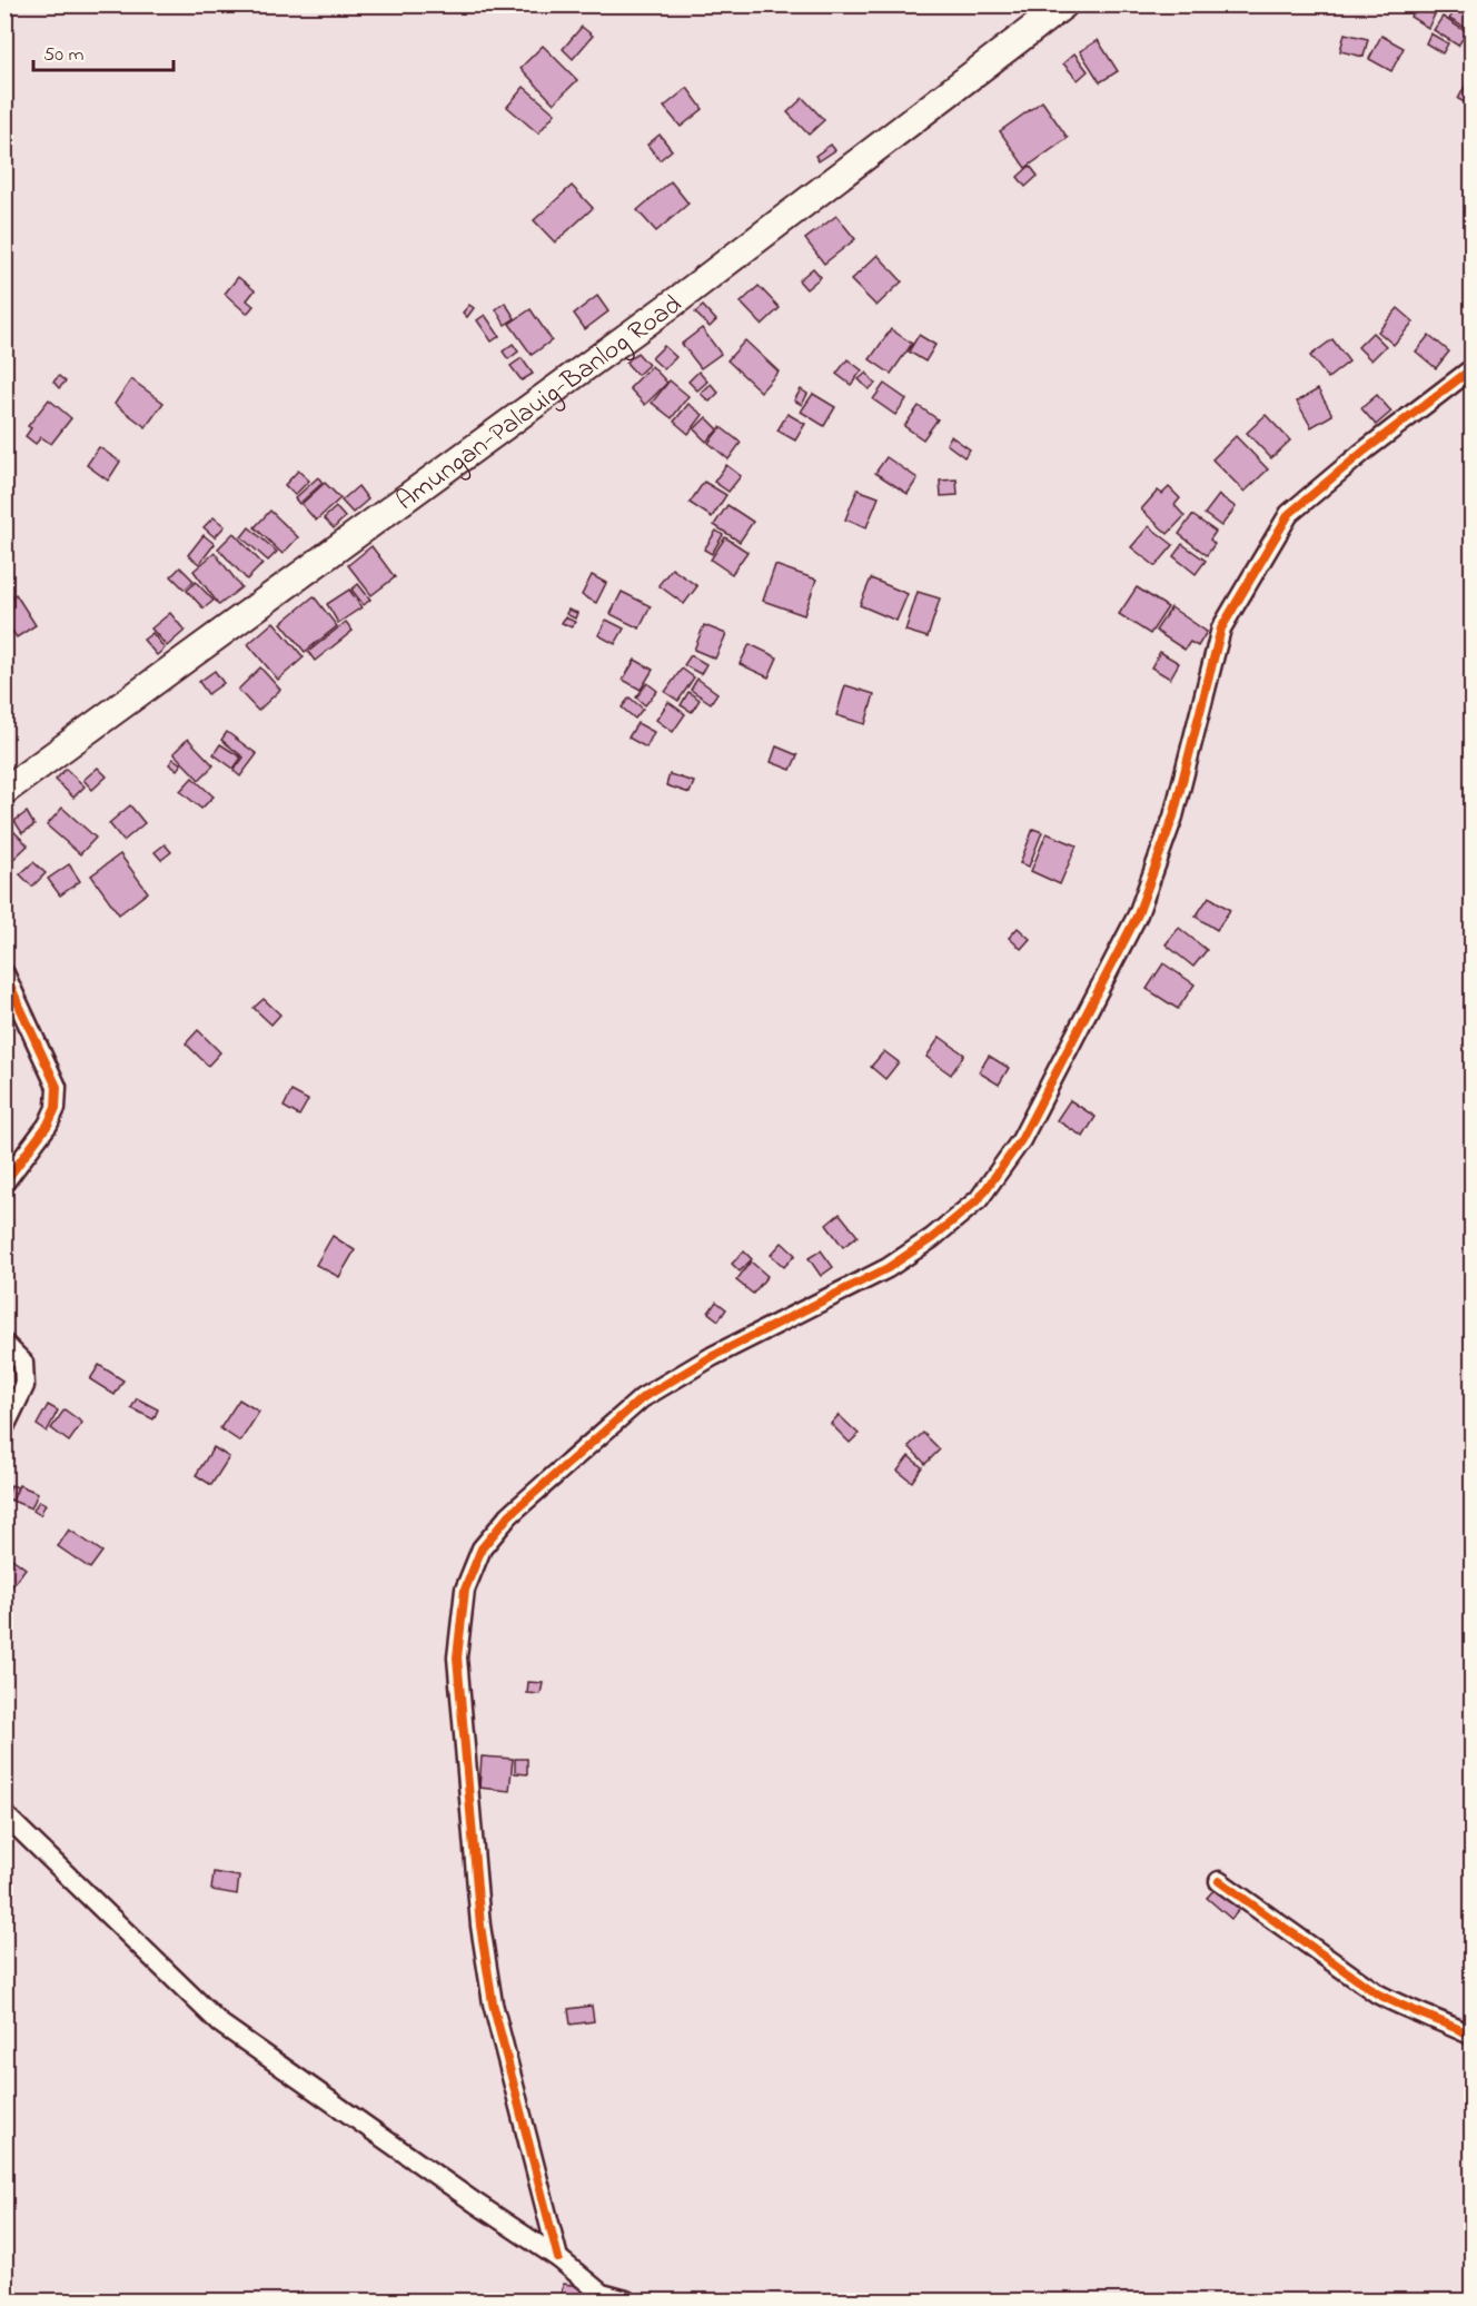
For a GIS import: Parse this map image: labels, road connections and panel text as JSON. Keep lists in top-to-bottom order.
{
  "streets": {
    "main road": ["Amungan-Palauig-Banlog Road"]
  },
  "scale_bar": "50 m"
}
